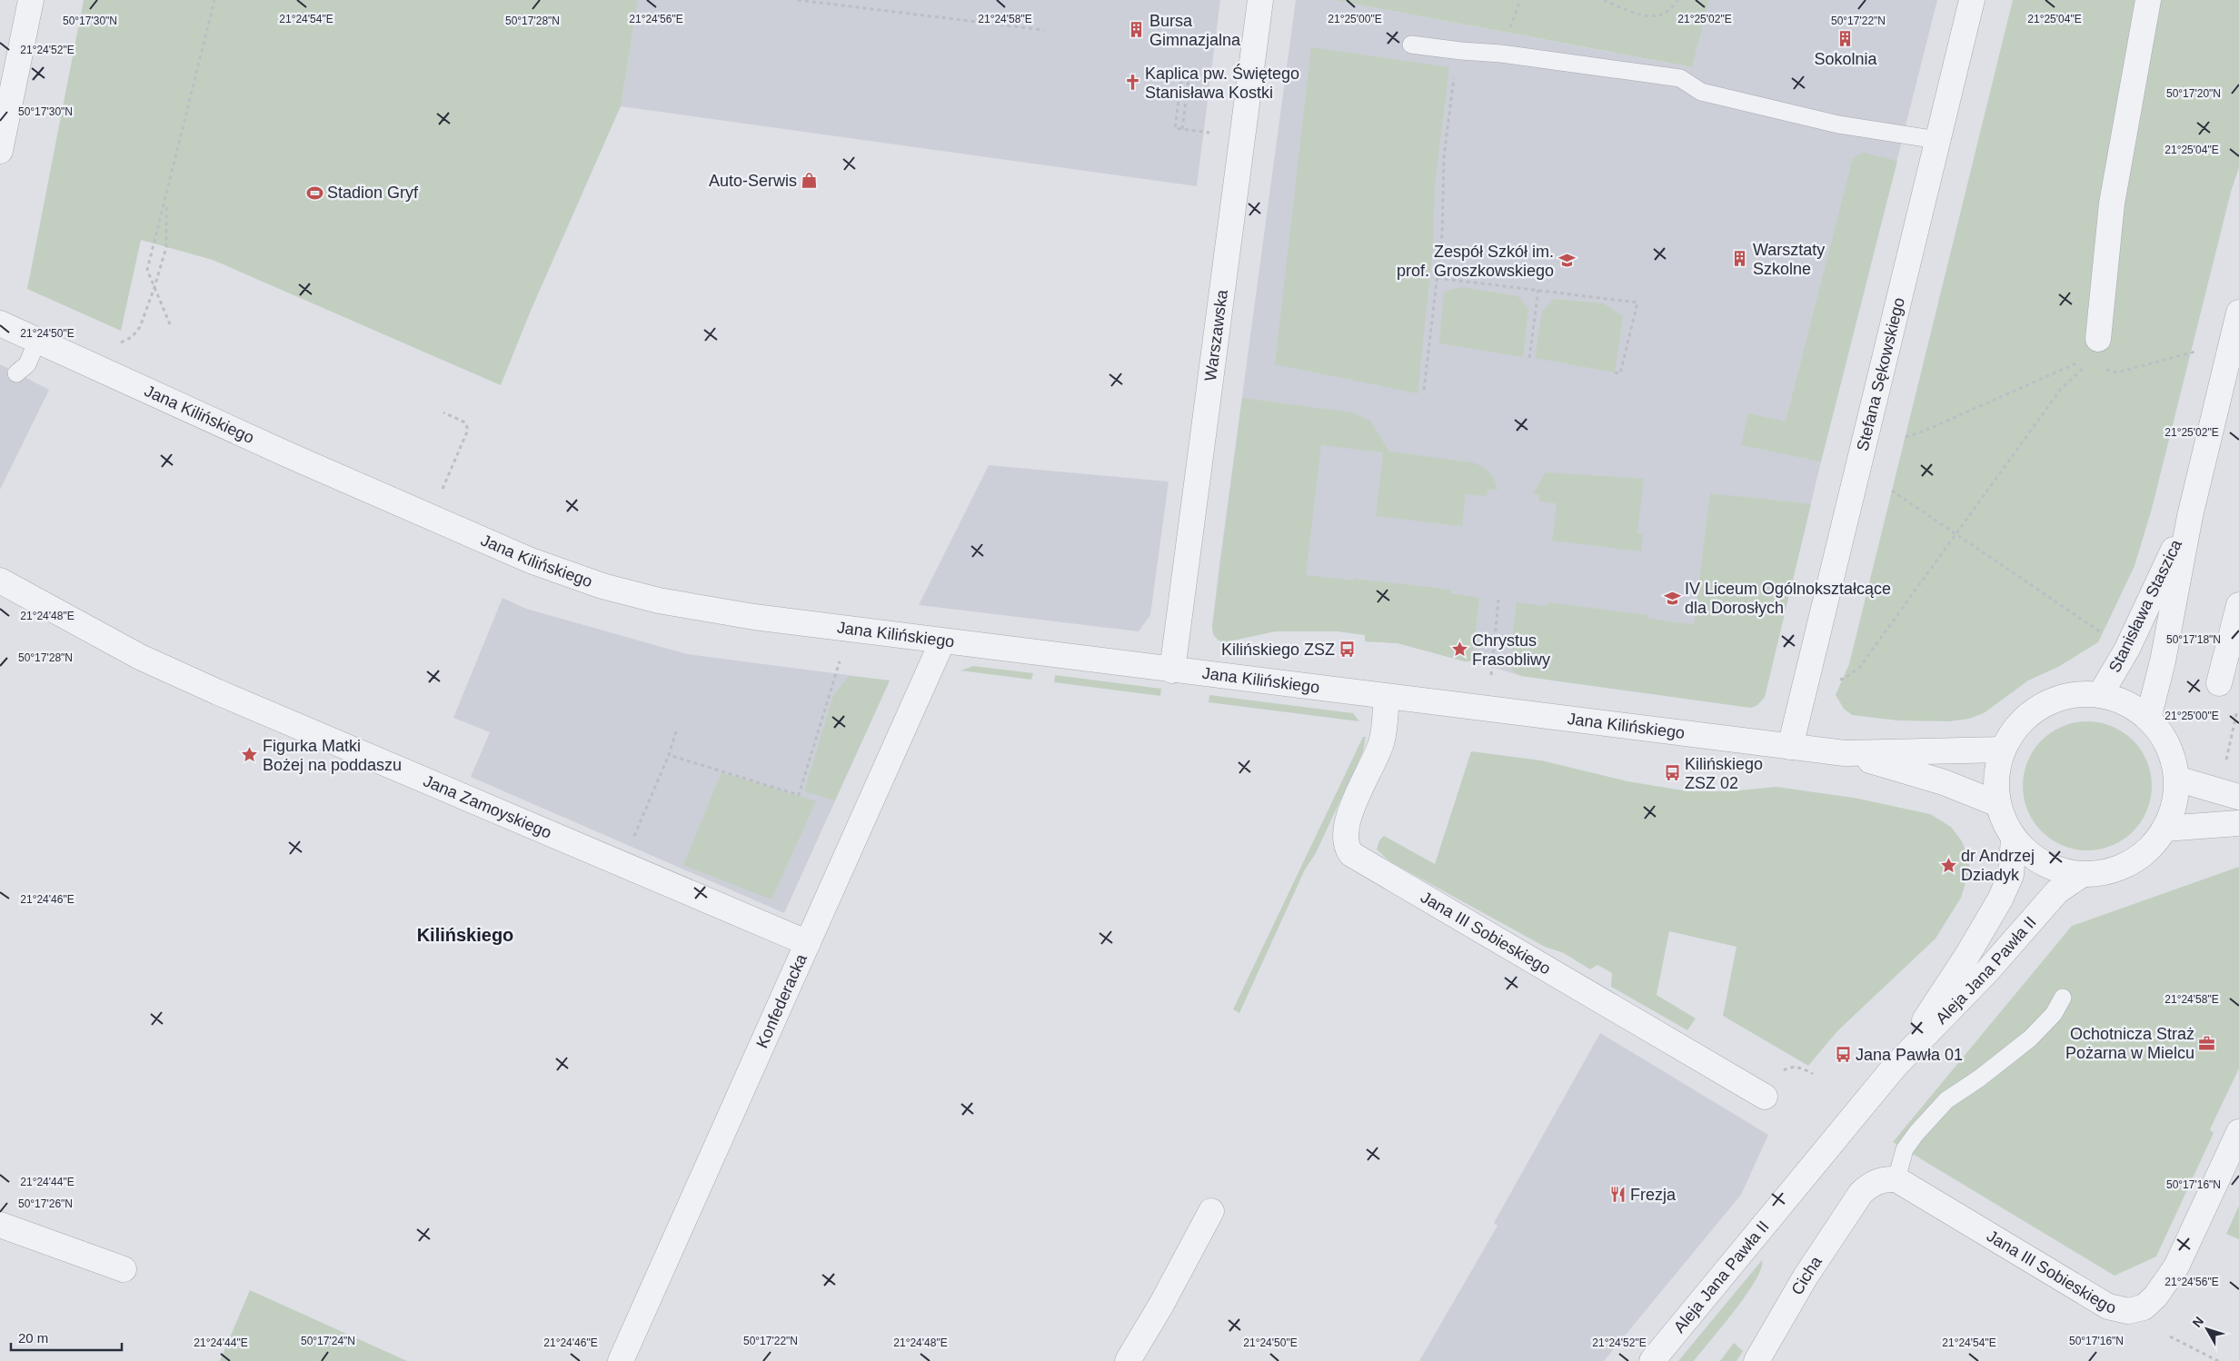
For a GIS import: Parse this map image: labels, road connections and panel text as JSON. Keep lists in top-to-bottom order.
{
  "streets": {
    "street": [
      "Warszawska",
      "Stefana Sękowskiego",
      "Jana Kilińskiego",
      "Stanisława Staszica",
      "Jana Zamoyskiego",
      "Jana III Sobieskiego",
      "Aleja Jana Pawła II",
      "Konfederacka",
      "Cicha"
    ]
  },
  "crossings": [
    ["Warszawska", "Jana Kilińskiego"],
    ["Stefana Sękowskiego", "Jana Kilińskiego"],
    ["Jana Kilińskiego", "Jana III Sobieskiego"],
    ["Jana Kilińskiego", "Konfederacka"],
    ["Jana Zamoyskiego", "Konfederacka"],
    ["Jana III Sobieskiego", "Cicha"]
  ],
  "districts": ["Kilińskiego"],
  "places": {
    "building": ["Bursa Gimnazjalna", "Sokolnia", "Warsztaty Szkolne"],
    "church": ["Kaplica pw. Świętego Stanisława Kostki"],
    "shop": ["Auto-Serwis"],
    "sports": ["Stadion Gryf"],
    "school or university": ["Zespół Szkół im. prof. Groszkowskiego", "IV Liceum Ogólnokształcące dla Dorosłych"],
    "bus stop": ["Kilińskiego ZSZ", "Kilińskiego ZSZ 02", "Jana Pawła 01"],
    "place": ["Chrystus Frasobliwy", "Figurka Matki Bożej na poddaszu", "dr Andrzej Dziadyk"],
    "office": ["Ochotnicza Straż Pożarna w Mielcu"],
    "restaurant": ["Frezja"]
  },
  "scale_bar": "20 m",
  "north": "top left",
  "coordinates": [
    "21°25'04\"E",
    "21°24'54\"E",
    "21°24'56\"E",
    "21°24'58\"E",
    "21°25'00\"E",
    "21°25'02\"E",
    "50°17'30\"N",
    "50°17'28\"N",
    "50°17'22\"N",
    "21°24'52\"E",
    "50°17'20\"N",
    "21°24'50\"E",
    "21°24'48\"E",
    "50°17'18\"N",
    "21°24'46\"E",
    "21°24'44\"E",
    "50°17'16\"N",
    "50°17'26\"N",
    "50°17'24\"N"
  ]
}
